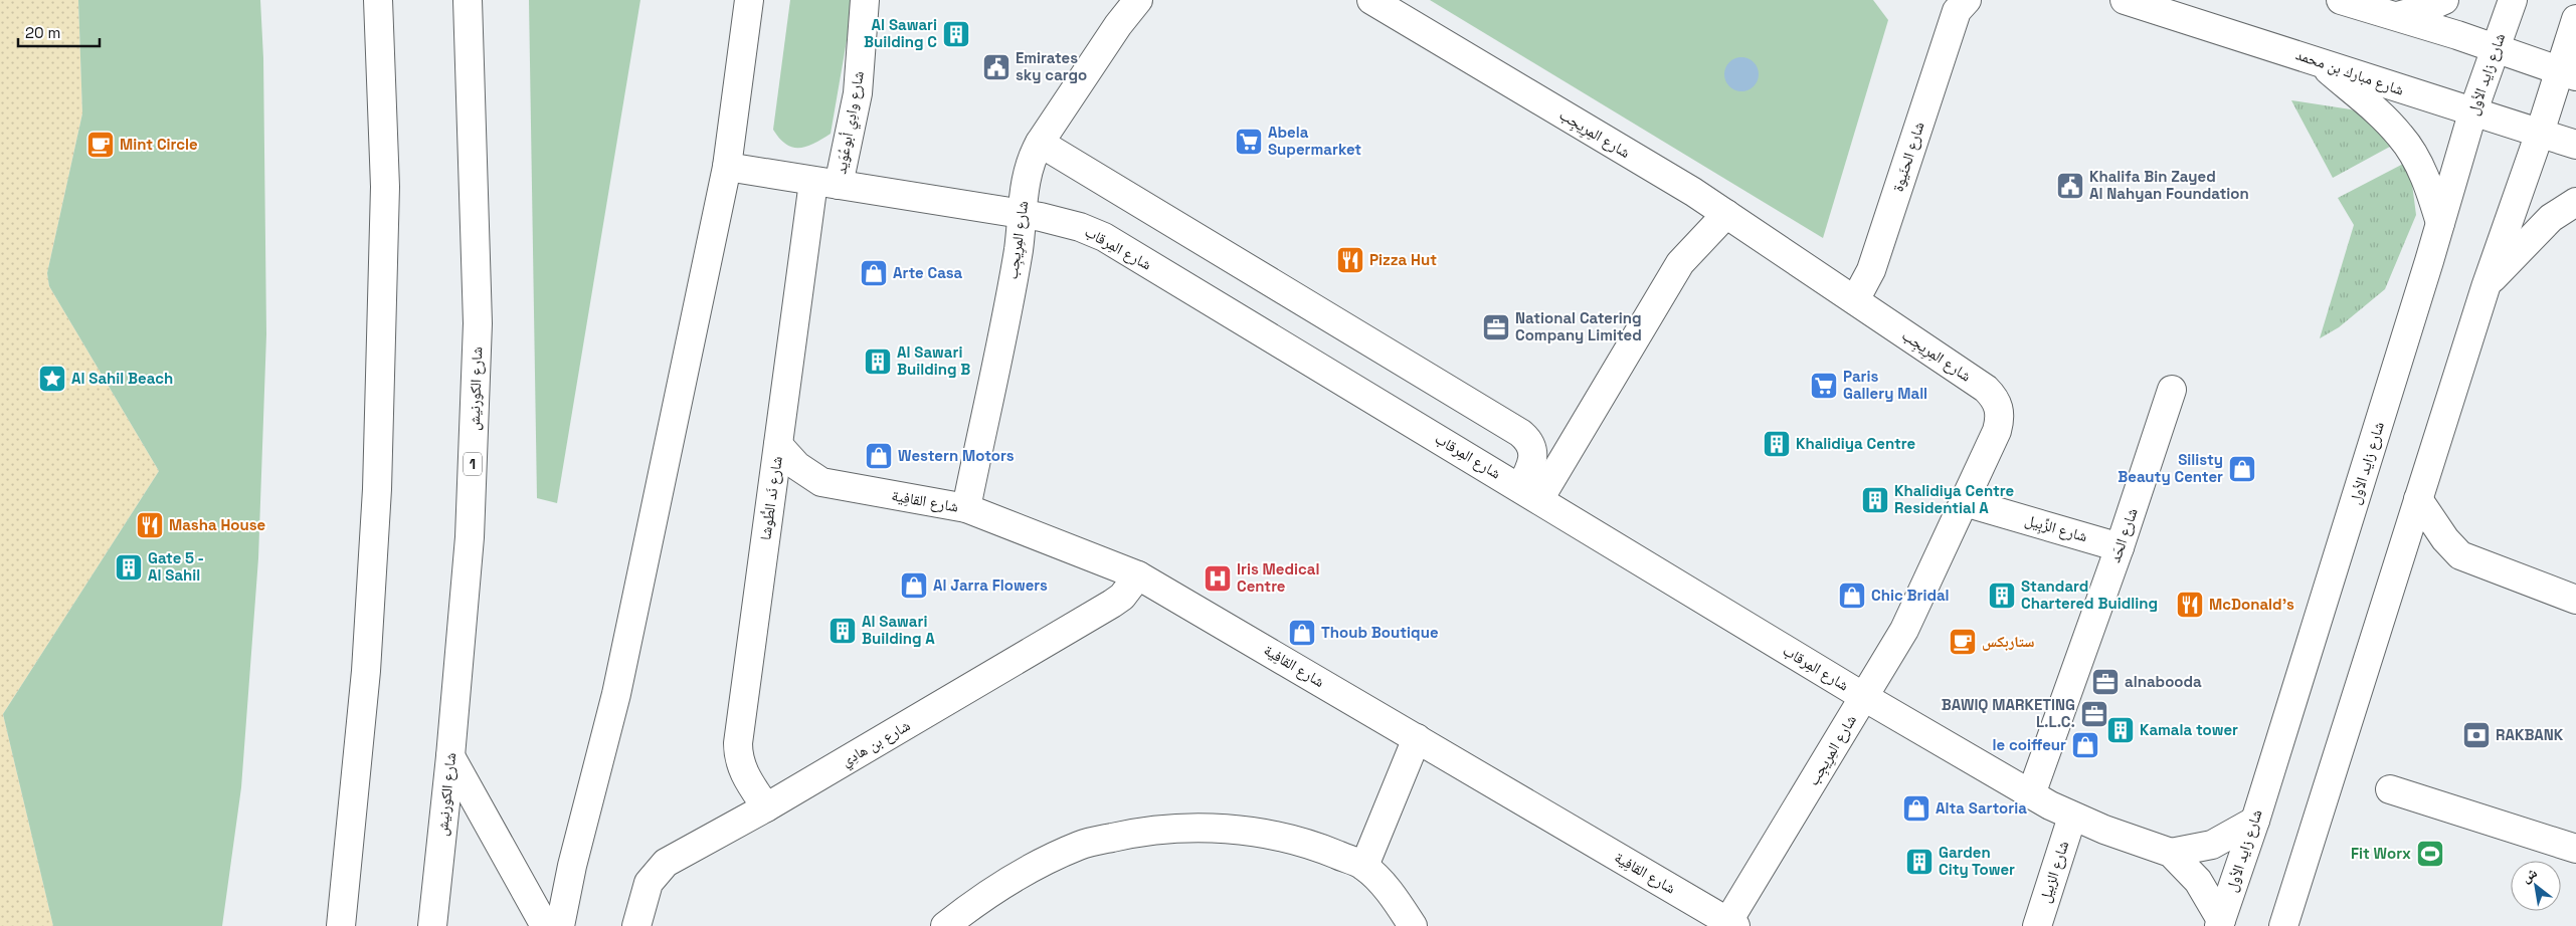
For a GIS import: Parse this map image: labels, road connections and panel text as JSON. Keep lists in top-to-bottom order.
{
  "streets": {
    "main road": [
      "شارع مبارك بن محمد",
      "شارع زايد الأول",
      "شارع وادِي أبوعُوَيد",
      "شارع المِرِيجِب",
      "شارع الحنَيوة",
      "شارع المِرقاب",
      "شارع الكورنيش",
      "1",
      "شارع نَد الطُّوشا",
      "شارع القافِية",
      "شارع الزِّبِيل",
      "شارع الحَد",
      "شارع بن هادِي",
      "شارع الزبيل"
    ]
  },
  "crossings": [
    ["شارع مبارك بن محمد", "شارع زايد الأول"],
    ["شارع زايد الأول", "شارع المِرقاب"],
    ["شارع وادِي أبوعُوَيد", "شارع المِرقاب"],
    ["شارع وادِي أبوعُوَيد", "شارع نَد الطُّوشا"],
    ["شارع المِرِيجِب", "شارع الحنَيوة"],
    ["شارع المِرِيجِب", "شارع المِرقاب"],
    ["شارع المِرِيجِب", "شارع القافِية"],
    ["شارع المِرِيجِب", "شارع الزِّبِيل"],
    ["شارع المِرقاب", "شارع نَد الطُّوشا"],
    ["شارع المِرقاب", "شارع الحَد"],
    ["شارع المِرقاب", "شارع الزبيل"],
    ["شارع نَد الطُّوشا", "شارع القافِية"],
    ["شارع نَد الطُّوشا", "شارع بن هادِي"],
    ["شارع القافِية", "شارع بن هادِي"],
    ["شارع الزِّبِيل", "شارع الحَد"]
  ],
  "places": {
    "building": [
      "Al Sawari Building C",
      "Al Sawari Building B",
      "Khalidiya Centre",
      "Khalidiya Centre Residential A",
      "Gate 5 - Al Sahil",
      "Standard Chartered Buidling",
      "Al Sawari Building A",
      "Kamala tower",
      "Garden City Tower"
    ],
    "public building": ["Emirates sky cargo", "Khalifa Bin Zayed Al Nahyan Foundation"],
    "supermarket": ["Abela Supermarket", "Paris Gallery Mall"],
    "cafe": ["Mint Circle", "ستاربكس"],
    "restaurant": ["Pizza Hut", "Masha House", "McDonald's"],
    "shop": [
      "Arte Casa",
      "Western Motors",
      "Silisty Beauty Center",
      "Al Jarra Flowers",
      "Chic Bridal",
      "Thoub Boutique",
      "le coiffeur",
      "Alta Sartoria"
    ],
    "office": ["National Catering Company Limited", "alnabooda", "BAWIQ MARKETING L.L.C."],
    "place": ["Al Sahil Beach"],
    "hospital": ["Iris Medical Centre"],
    "bank": ["RAKBANK"],
    "sports": ["Fit Worx"]
  },
  "scale_bar": "20 m",
  "north": "top left"
}
